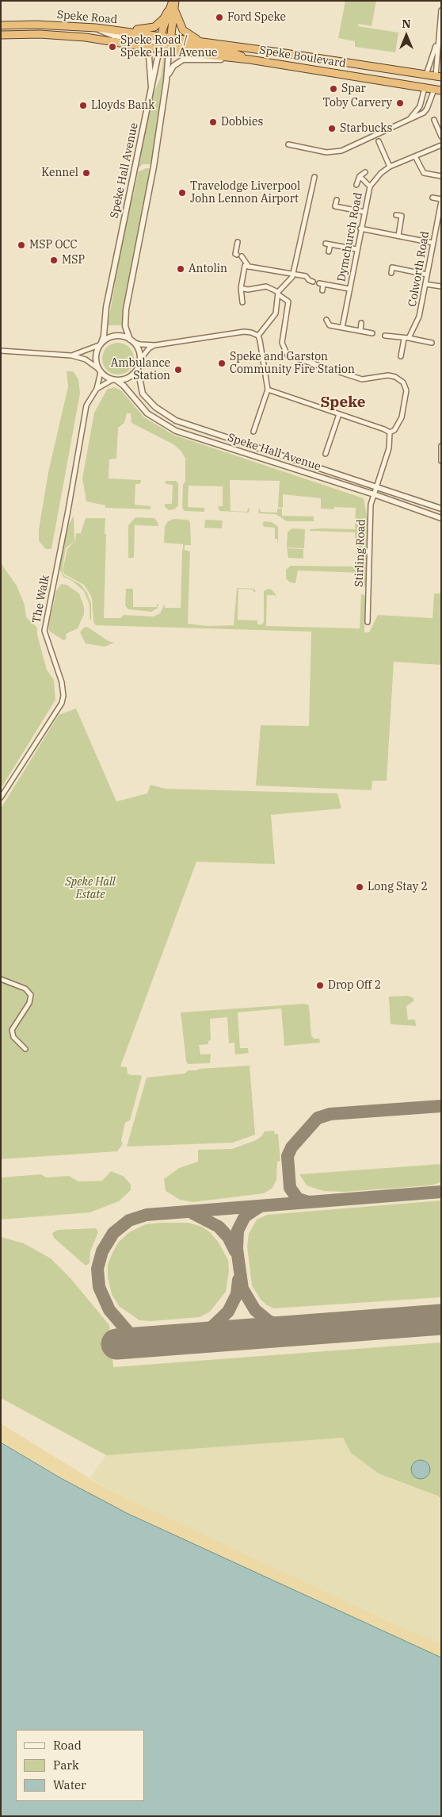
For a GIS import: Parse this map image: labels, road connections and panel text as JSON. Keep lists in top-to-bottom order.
{
  "streets": {
    "highway": ["Speke Road", "Speke Boulevard"],
    "street": [
      "Speke Hall Avenue",
      "Dymchurch Road",
      "Colworth Road",
      "Stirling Road",
      "The Walk"
    ]
  },
  "crossings": [
    ["Speke Road", "Speke Boulevard"],
    ["Speke Road", "Speke Hall Avenue"],
    ["Speke Boulevard", "Speke Hall Avenue"],
    ["Speke Hall Avenue", "Stirling Road"],
    ["Speke Hall Avenue", "The Walk"]
  ],
  "districts": ["Speke"],
  "parks": ["Speke Hall Estate"],
  "places": [
    "Ford Speke",
    "Speke Road / Speke Hall Avenue",
    "Spar",
    "Toby Carvery",
    "Lloyds Bank",
    "Dobbies",
    "Starbucks",
    "Kennel",
    "Travelodge Liverpool John Lennon Airport",
    "MSP OCC",
    "MSP",
    "Antolin",
    "Speke and Garston Community Fire Station",
    "Ambulance Station",
    "Long Stay 2",
    "Drop Off 2"
  ],
  "legend": ["Road", "Park", "Water"],
  "north": "top"
}
